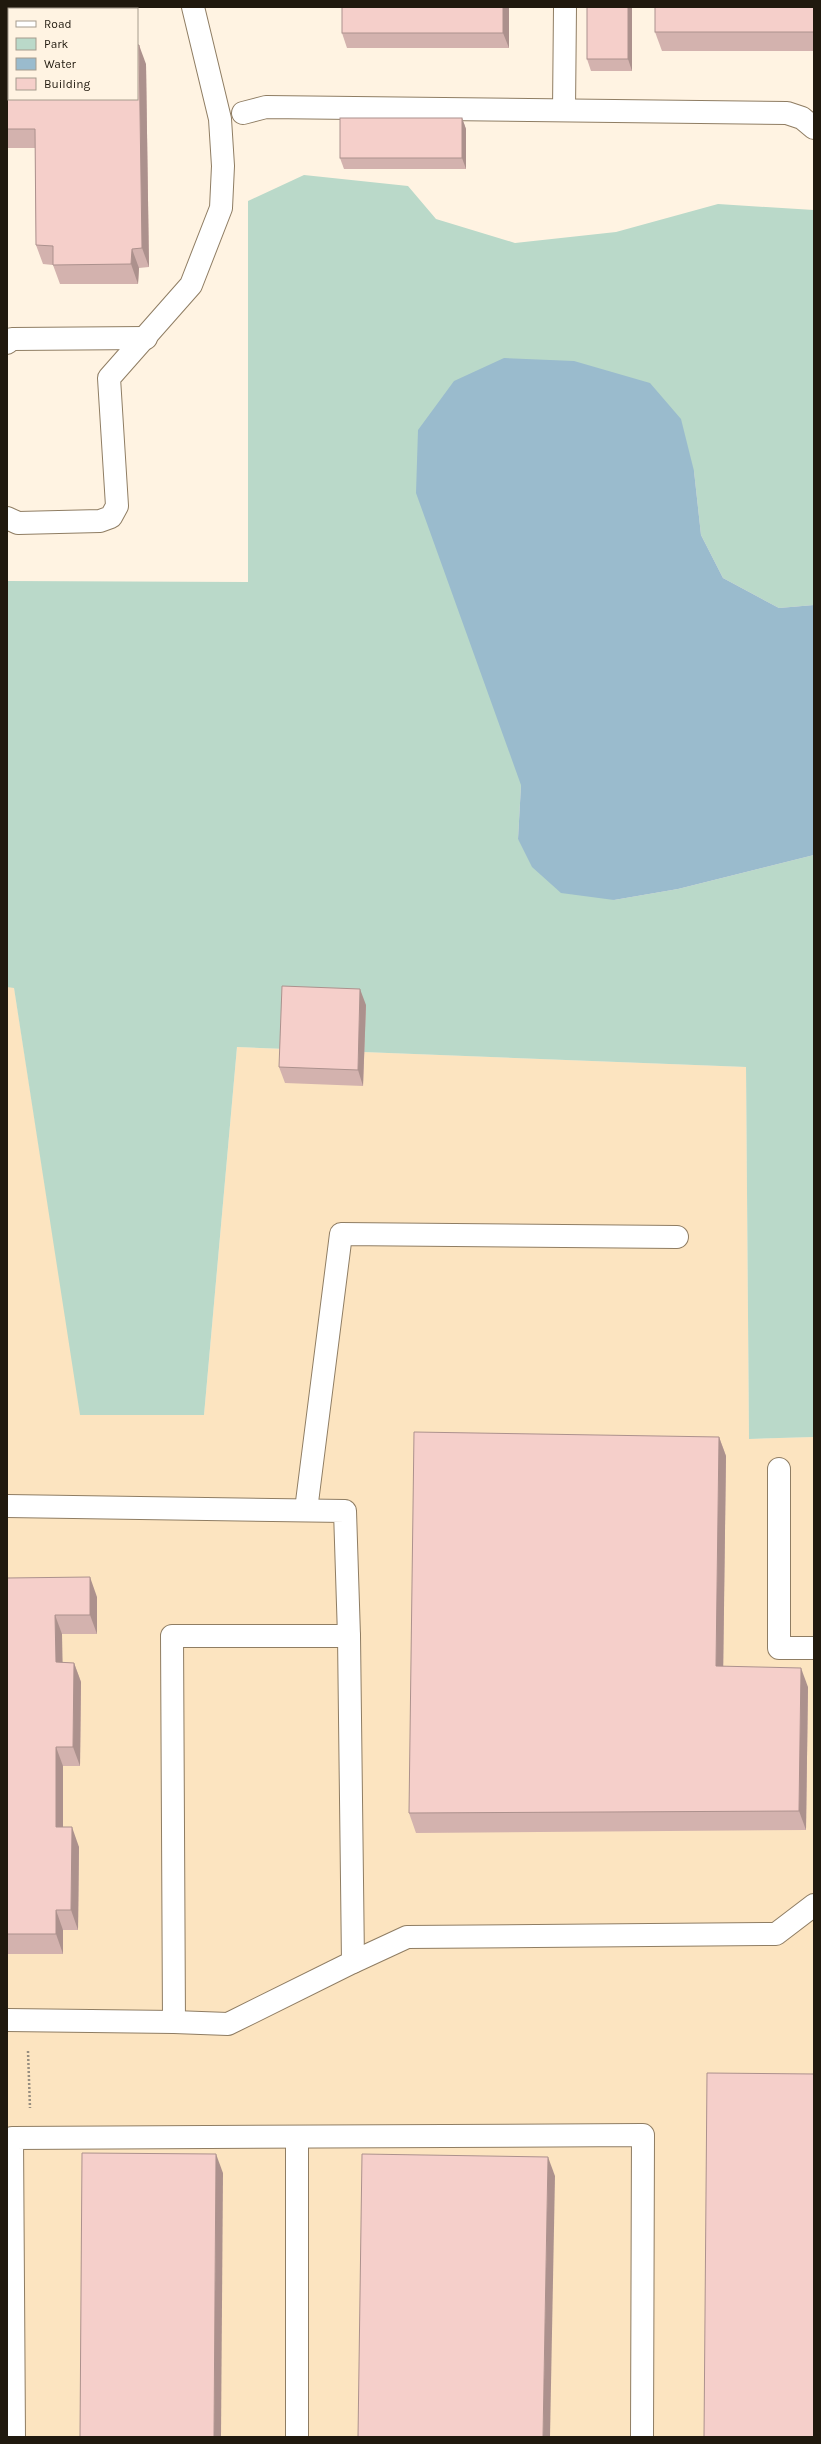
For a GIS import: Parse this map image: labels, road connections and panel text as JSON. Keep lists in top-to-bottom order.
{
  "legend": [
    "Road",
    "Park",
    "Water",
    "Building"
  ]
}
